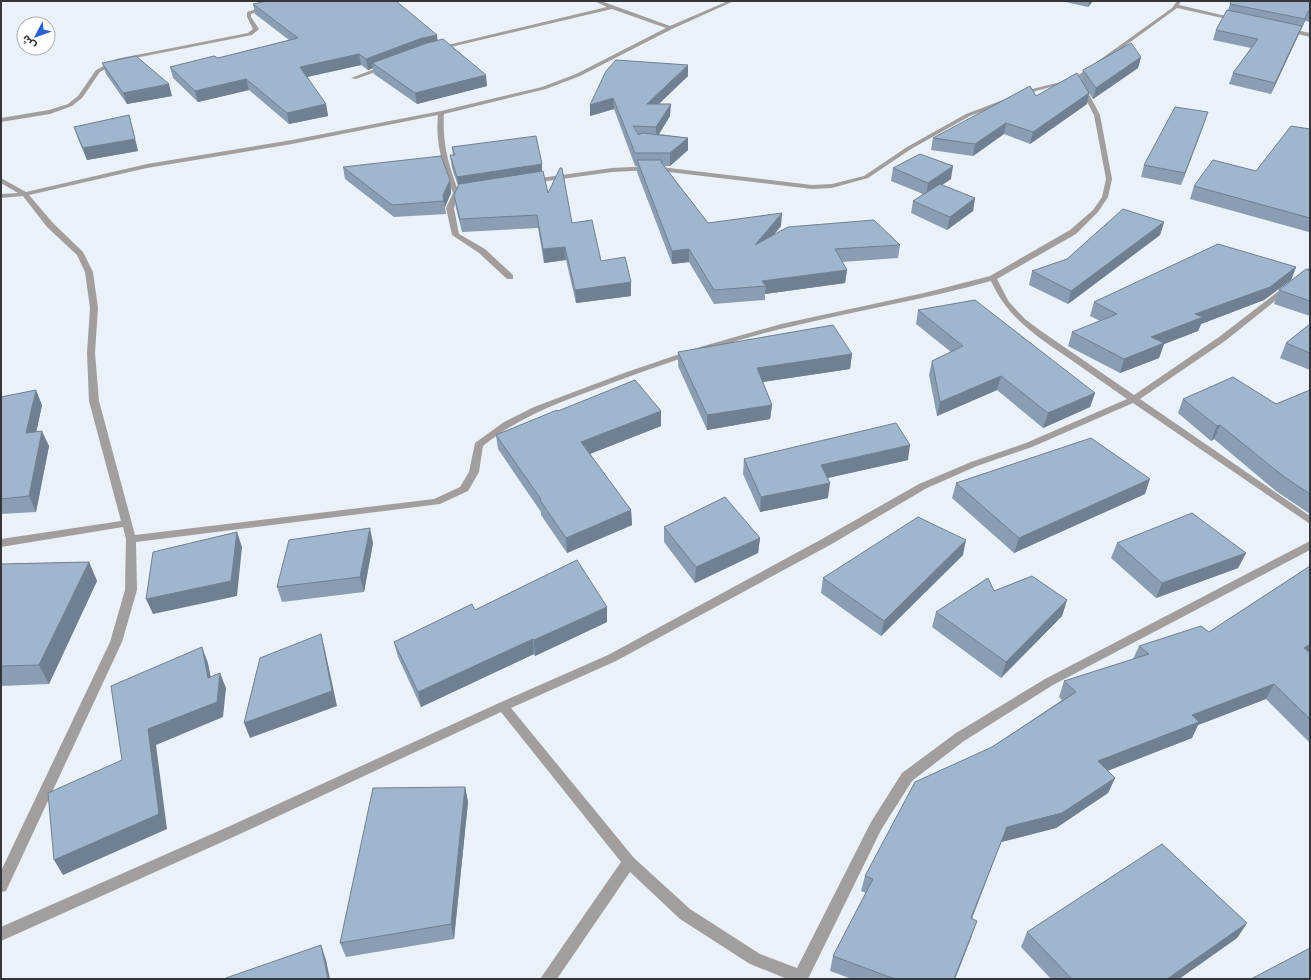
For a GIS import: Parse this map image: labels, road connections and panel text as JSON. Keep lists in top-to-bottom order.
{
  "north": "bottom left"
}
